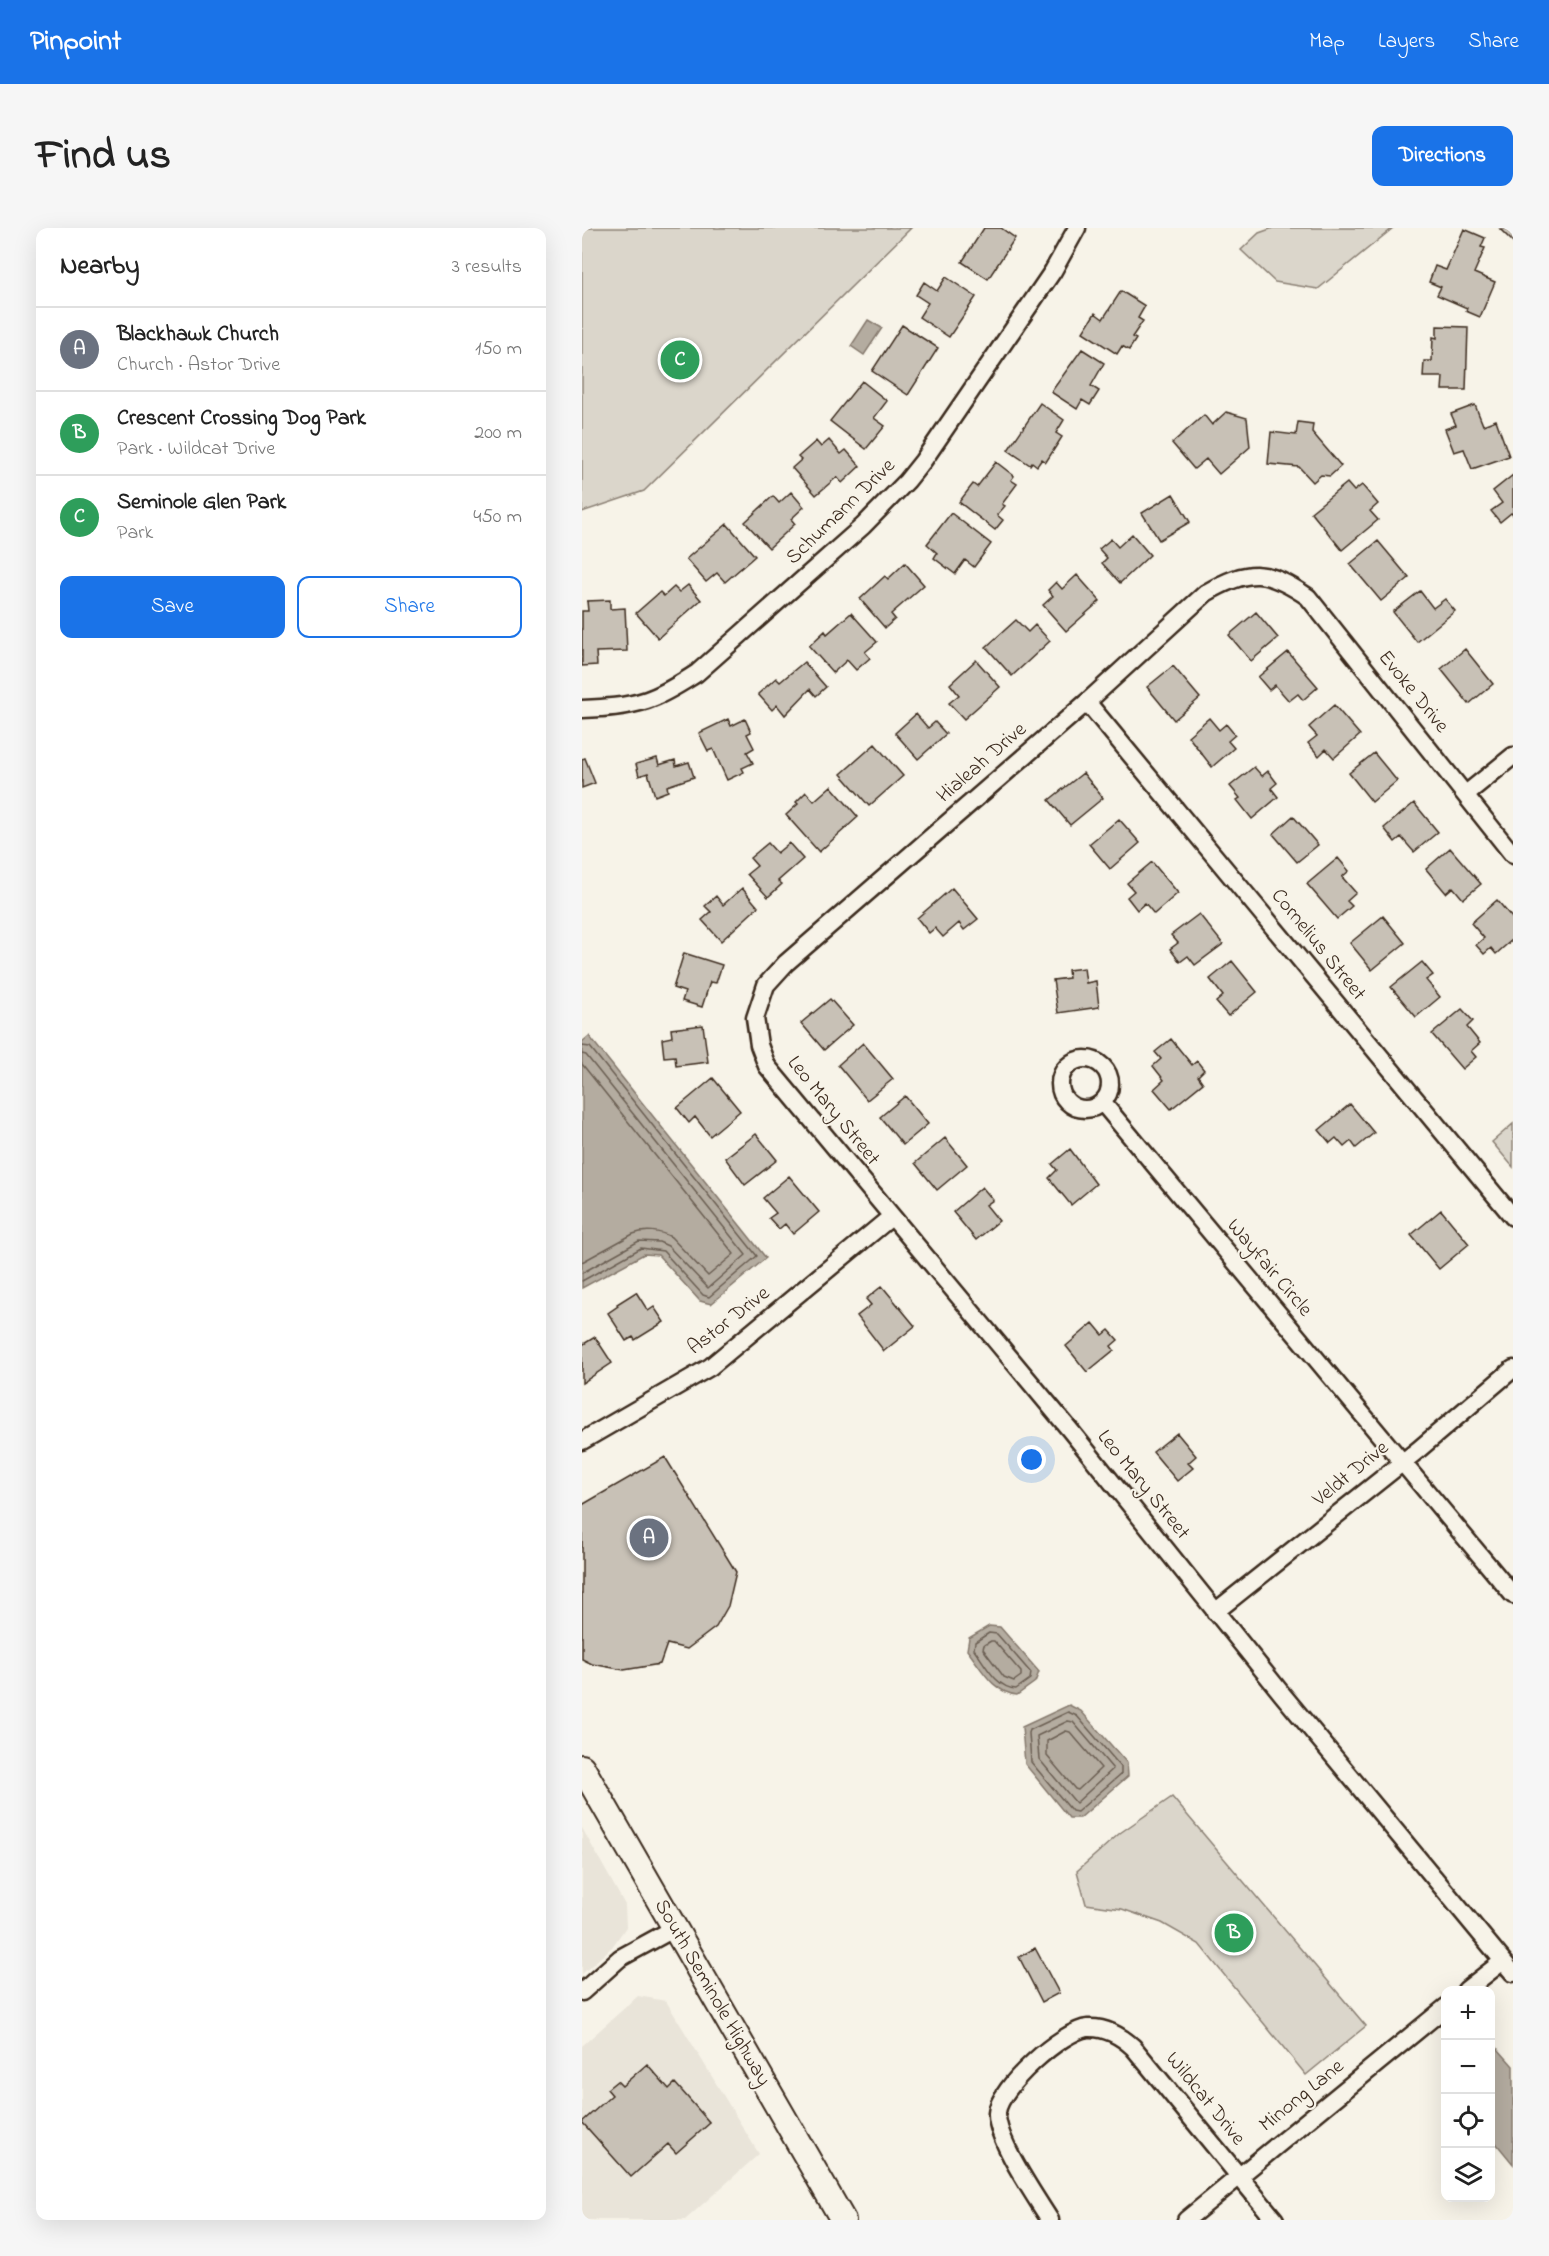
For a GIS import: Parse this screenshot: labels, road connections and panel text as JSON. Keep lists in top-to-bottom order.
{
  "streets": {
    "street": [
      "Schumann Drive",
      "Evoke Drive",
      "Hialeah Drive",
      "Cornelius Street",
      "Leo Mary Street",
      "Wayfair Circle",
      "Astor Drive",
      "Veldt Drive",
      "South Seminole Highway",
      "Minong Lane",
      "Wildcat Drive"
    ]
  },
  "crossings": [
    ["Evoke Drive", "Hialeah Drive"],
    ["Hialeah Drive", "Cornelius Street"],
    ["Hialeah Drive", "Leo Mary Street"],
    ["Leo Mary Street", "Astor Drive"],
    ["Leo Mary Street", "Veldt Drive"],
    ["Wayfair Circle", "Veldt Drive"],
    ["Minong Lane", "Wildcat Drive"]
  ],
  "page": {
    "header": "Pinpoint",
    "nav": ["Map", "Layers", "Share"],
    "title": "Find us",
    "buttons": [
      "Directions",
      ["Save", "Share"]
    ],
    "heading": ["Nearby", "3 results"],
    "list": [
      {
        "mark": "A",
        "name": "Blackhawk Church",
        "note": "Church · Astor Drive",
        "value": "150 m"
      },
      {
        "mark": "B",
        "name": "Crescent Crossing Dog Park",
        "note": "Park · Wildcat Drive",
        "value": "200 m"
      },
      {
        "mark": "C",
        "name": "Seminole Glen Park",
        "note": "Park",
        "value": "450 m"
      }
    ],
    "pins": ["C", "A", "B"],
    "map_buttons": ["+", "−"]
  }
}
